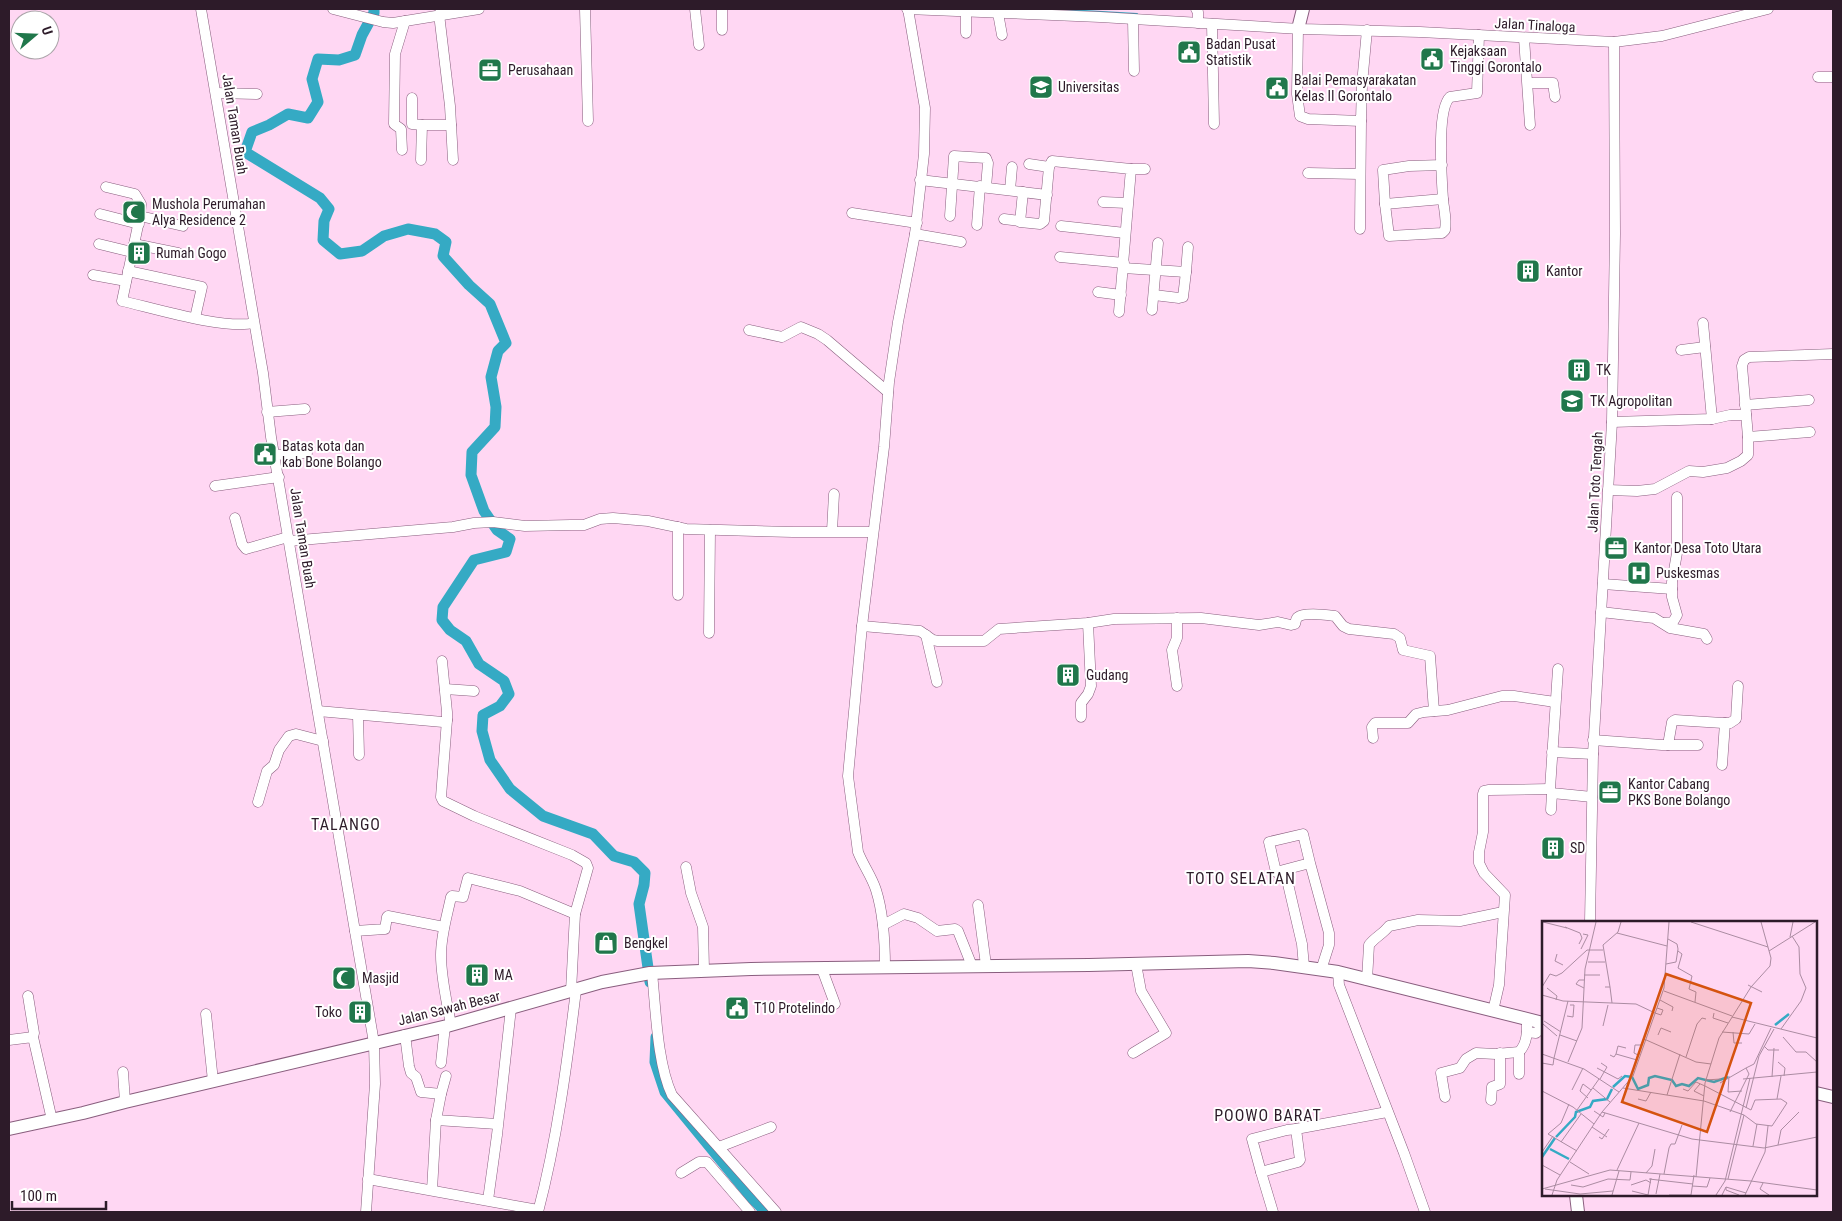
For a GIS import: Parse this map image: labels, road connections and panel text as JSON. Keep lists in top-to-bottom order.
{
  "streets": {
    "main road": ["Jalan Sawah Besar"],
    "street": ["Jalan Tinaloga", "Jalan Taman Buah", "Jalan Toto Tengah"]
  },
  "crossings": [
    ["Jalan Tinaloga", "Jalan Toto Tengah"],
    ["Jalan Taman Buah", "Jalan Sawah Besar"]
  ],
  "districts": ["TALANGO", "TOTO SELATAN", "POOWO BARAT"],
  "places": {
    "public building": [
      "Badan Pusat Statistik",
      "Kejaksaan Tinggi Gorontalo",
      "Balai Pemasyarakatan Kelas II Gorontalo",
      "Batas kota dan kab Bone Bolango",
      "T10 Protelindo"
    ],
    "office": ["Perusahaan", "Kantor Desa Toto Utara", "Kantor Cabang PKS Bone Bolango"],
    "school or university": ["Universitas", "TK Agropolitan"],
    "mosque": ["Mushola Perumahan Alya Residence 2", "Masjid"],
    "building": [
      "Rumah Gogo",
      "Kantor",
      "TK",
      "Gudang",
      "SD",
      "MA",
      "Toko"
    ],
    "hospital": ["Puskesmas"],
    "shop": ["Bengkel"]
  },
  "scale_bar": "100 m",
  "north": "right"
}
